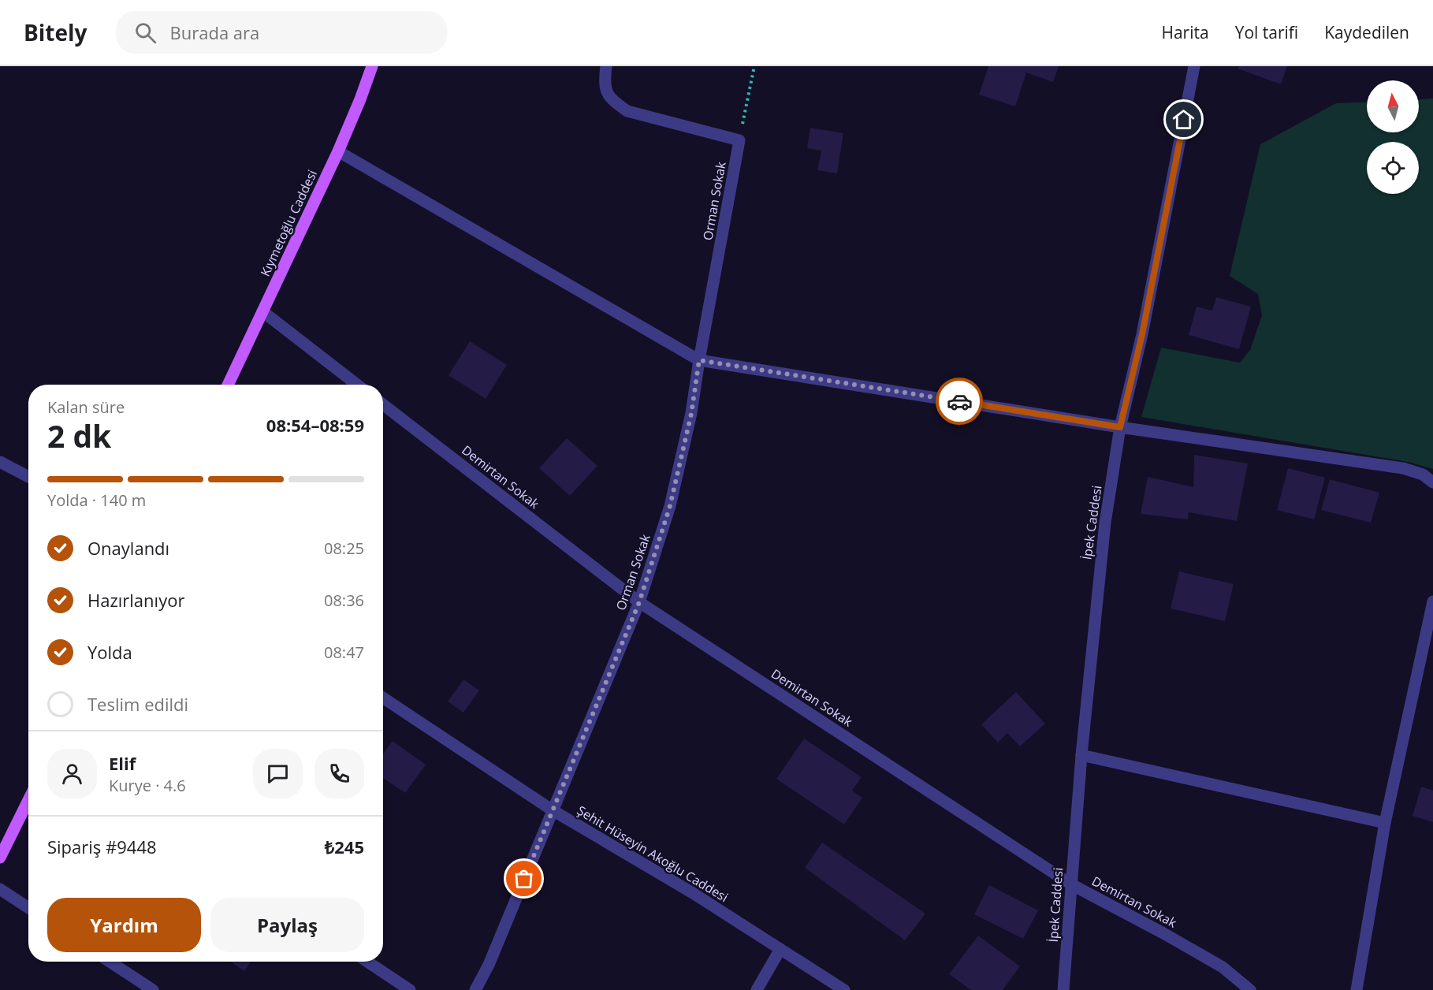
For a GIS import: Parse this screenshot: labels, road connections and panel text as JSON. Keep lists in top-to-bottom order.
{
  "streets": {
    "main road": ["Kıymetoğlu Caddesi"],
    "street": [
      "Orman Sokak",
      "Demirtan Sokak",
      "İpek Caddesi",
      "Şehit Hüseyin Akoğlu Caddesi"
    ]
  },
  "crossings": [
    ["Orman Sokak", "Demirtan Sokak"],
    ["Orman Sokak", "Şehit Hüseyin Akoğlu Caddesi"],
    ["Demirtan Sokak", "İpek Caddesi"]
  ],
  "north": "top",
  "page": {
    "header": "Bitely",
    "search": "Burada ara",
    "nav": ["Harita", "Yol tarifi", "Kaydedilen"],
    "heading": ["2 dk", "Kalan süre", "08:54–08:59"],
    "panel": [
      "Elif",
      "Kurye · 4.6",
      "Sipariş #9448",
      "₺245"
    ],
    "bar": "Yolda · 140 m",
    "list": [
      ["Onaylandı", "08:25"],
      ["Hazırlanıyor", "08:36"],
      ["Yolda", "08:47"],
      "Teslim edildi"
    ],
    "buttons": ["Yardım", "Paylaş"]
  }
}
